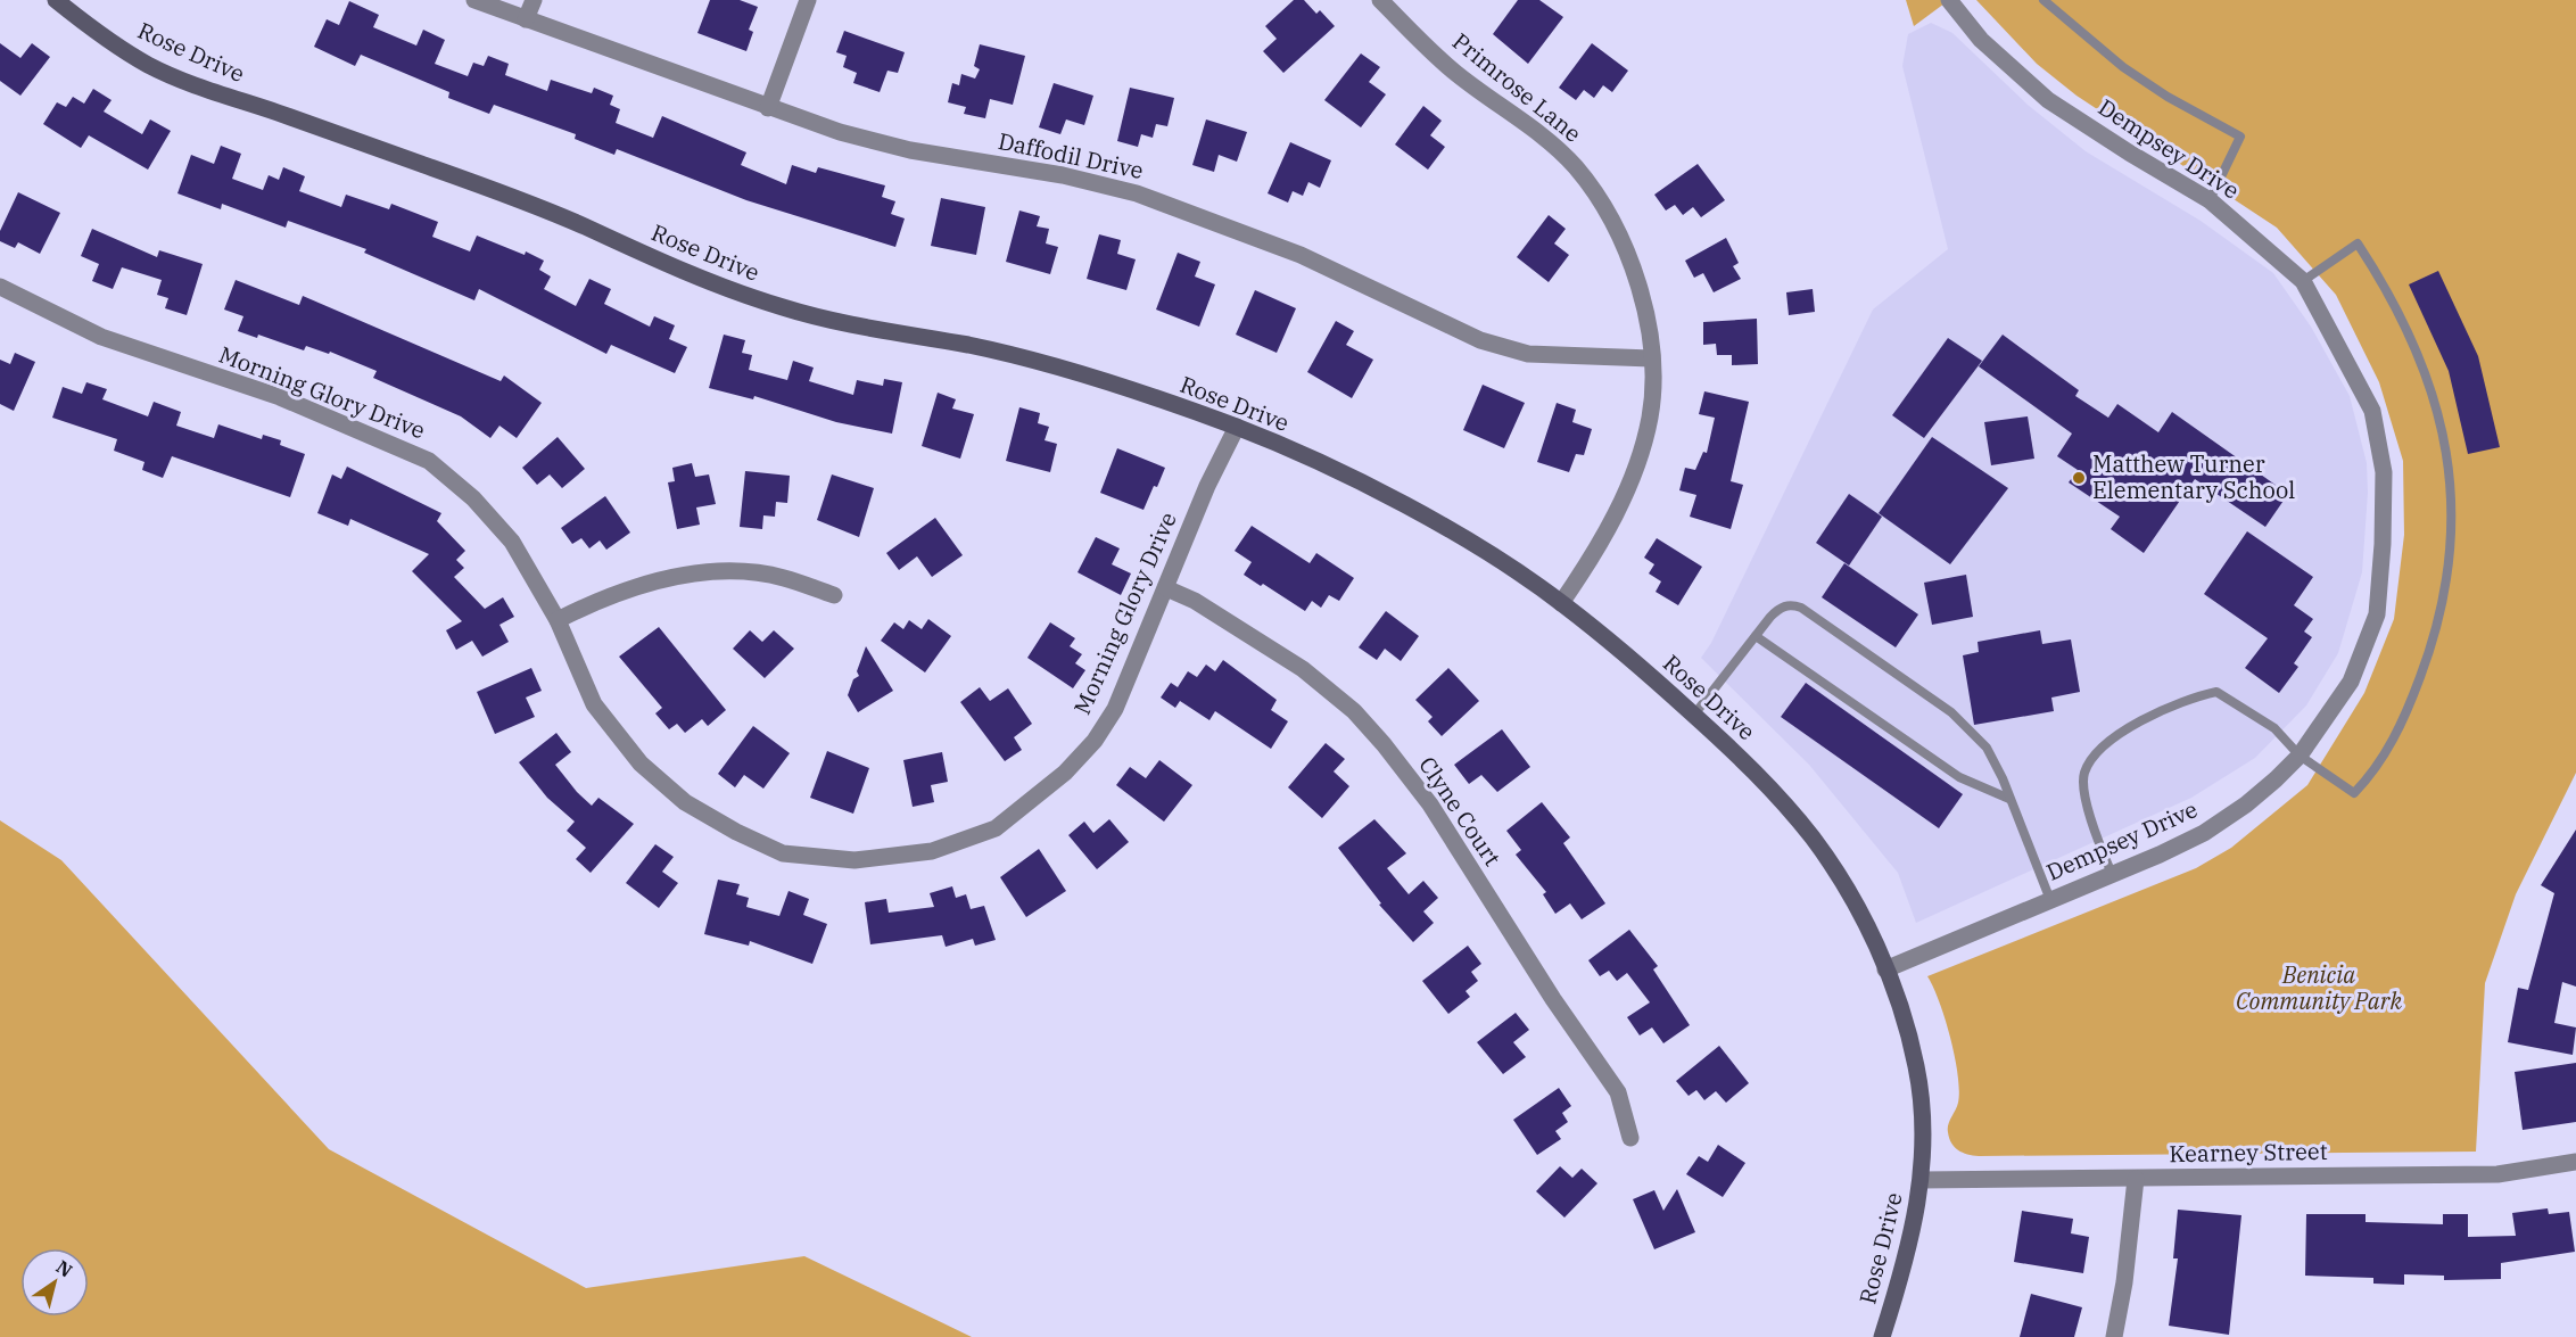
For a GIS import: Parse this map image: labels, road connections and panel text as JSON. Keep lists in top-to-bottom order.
{
  "streets": {
    "main road": ["Rose Drive"],
    "street": [
      "Primrose Lane",
      "Dempsey Drive",
      "Daffodil Drive",
      "Morning Glory Drive",
      "Clyne Court",
      "Kearney Street"
    ]
  },
  "crossings": [
    ["Rose Drive", "Primrose Lane"],
    ["Rose Drive", "Dempsey Drive"],
    ["Rose Drive", "Morning Glory Drive"],
    ["Rose Drive", "Kearney Street"],
    ["Primrose Lane", "Daffodil Drive"],
    ["Morning Glory Drive", "Clyne Court"]
  ],
  "parks": ["Benicia Community Park"],
  "places": ["Matthew Turner Elementary School"],
  "north": "top right"
}
